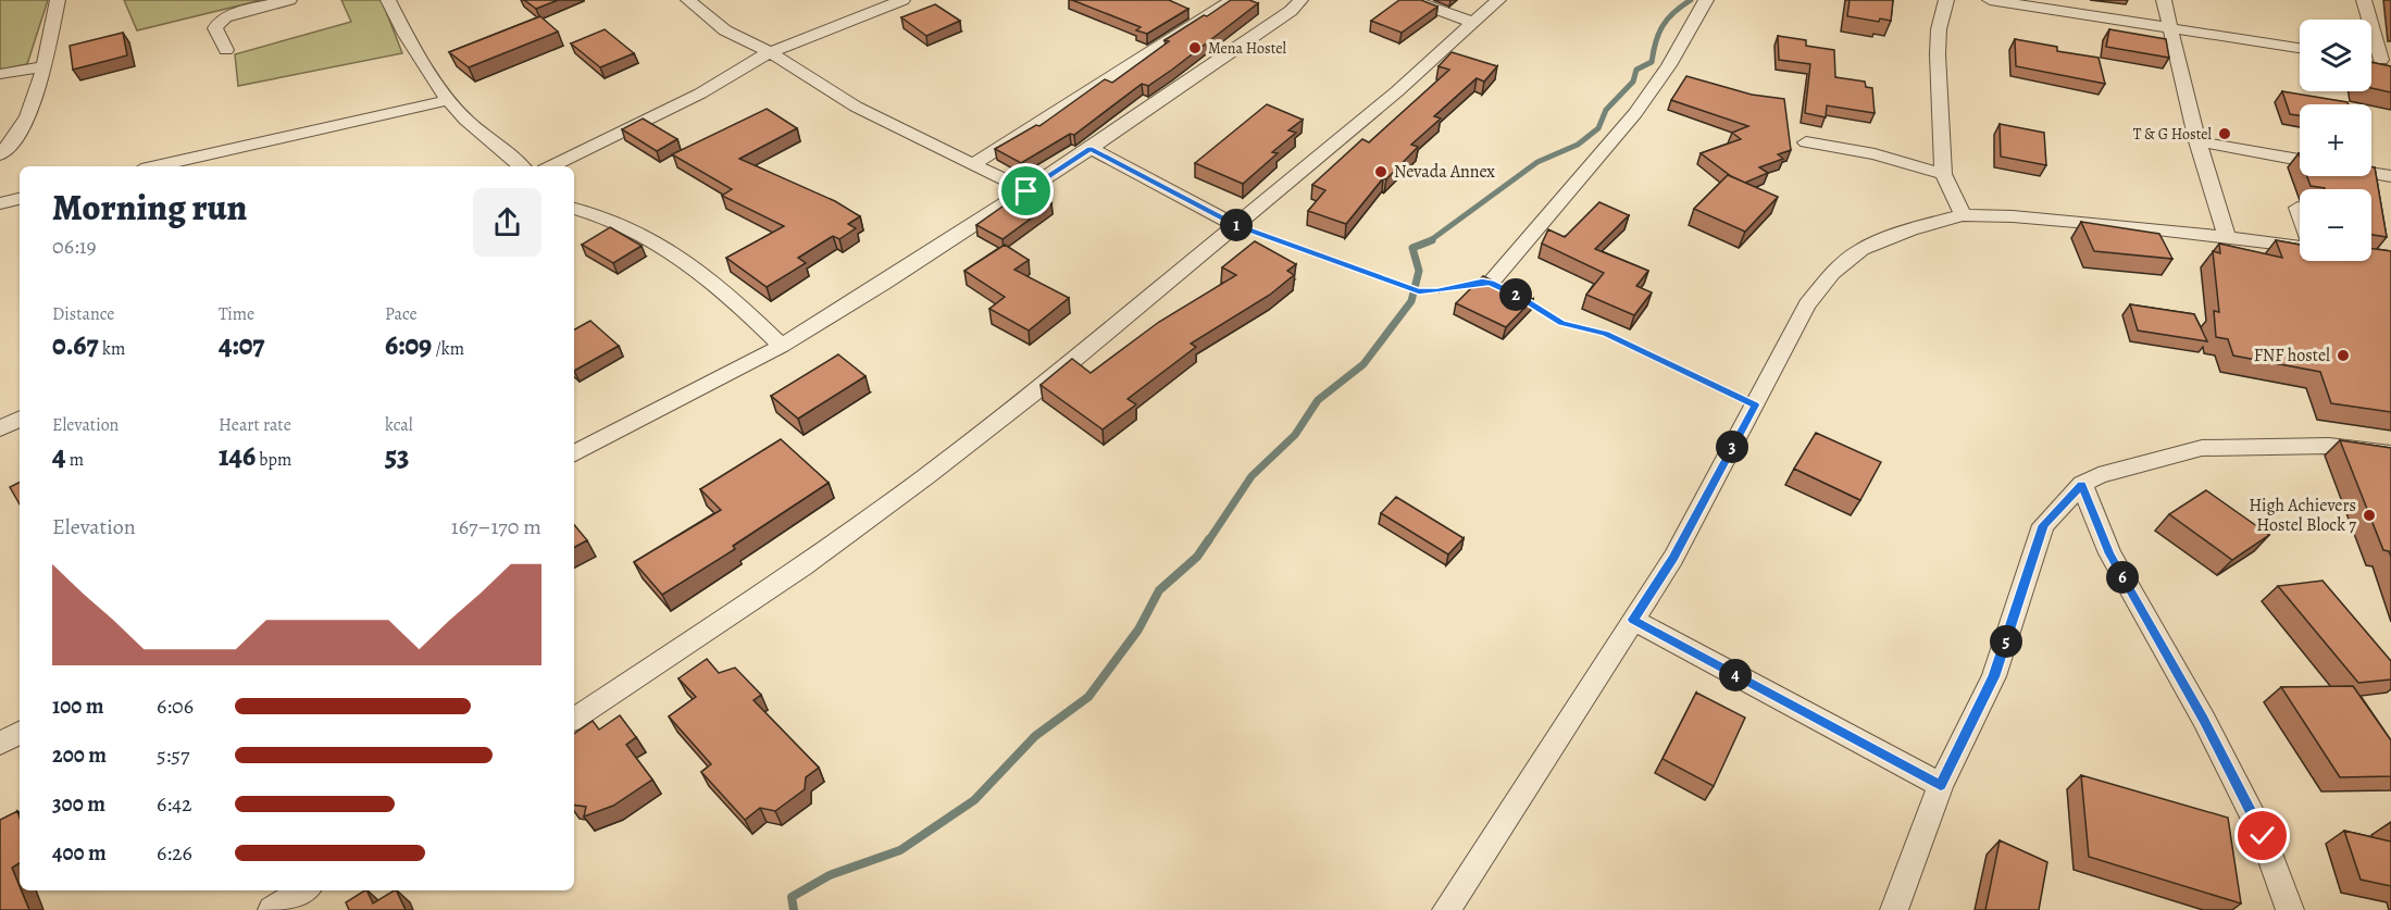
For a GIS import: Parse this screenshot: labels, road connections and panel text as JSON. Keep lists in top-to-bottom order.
{
  "places": [
    "Mena Hostel",
    "T & G Hostel",
    "Nevada Annex",
    "FNF hostel",
    "High Achievers Hostel Block 7"
  ],
  "page": {
    "map_buttons": ["+", "−"],
    "heading": ["Morning run", "06:19"],
    "pins": [
      "1",
      "2",
      "3",
      "6",
      "5",
      "4"
    ],
    "stats": [
      ["Distance", "0.67 km"],
      ["Time", "4:07"],
      ["Pace", "6:09 /km"],
      ["Elevation", "4 m"],
      ["Heart rate", "146 bpm"],
      ["kcal", "53"]
    ],
    "chart": ["Elevation", "167–170 m"],
    "list": [
      {
        "name": "100 m",
        "note": "6:06"
      },
      {
        "name": "200 m",
        "note": "5:57"
      },
      {
        "name": "300 m",
        "note": "6:42"
      },
      {
        "name": "400 m",
        "note": "6:26"
      }
    ]
  }
}
